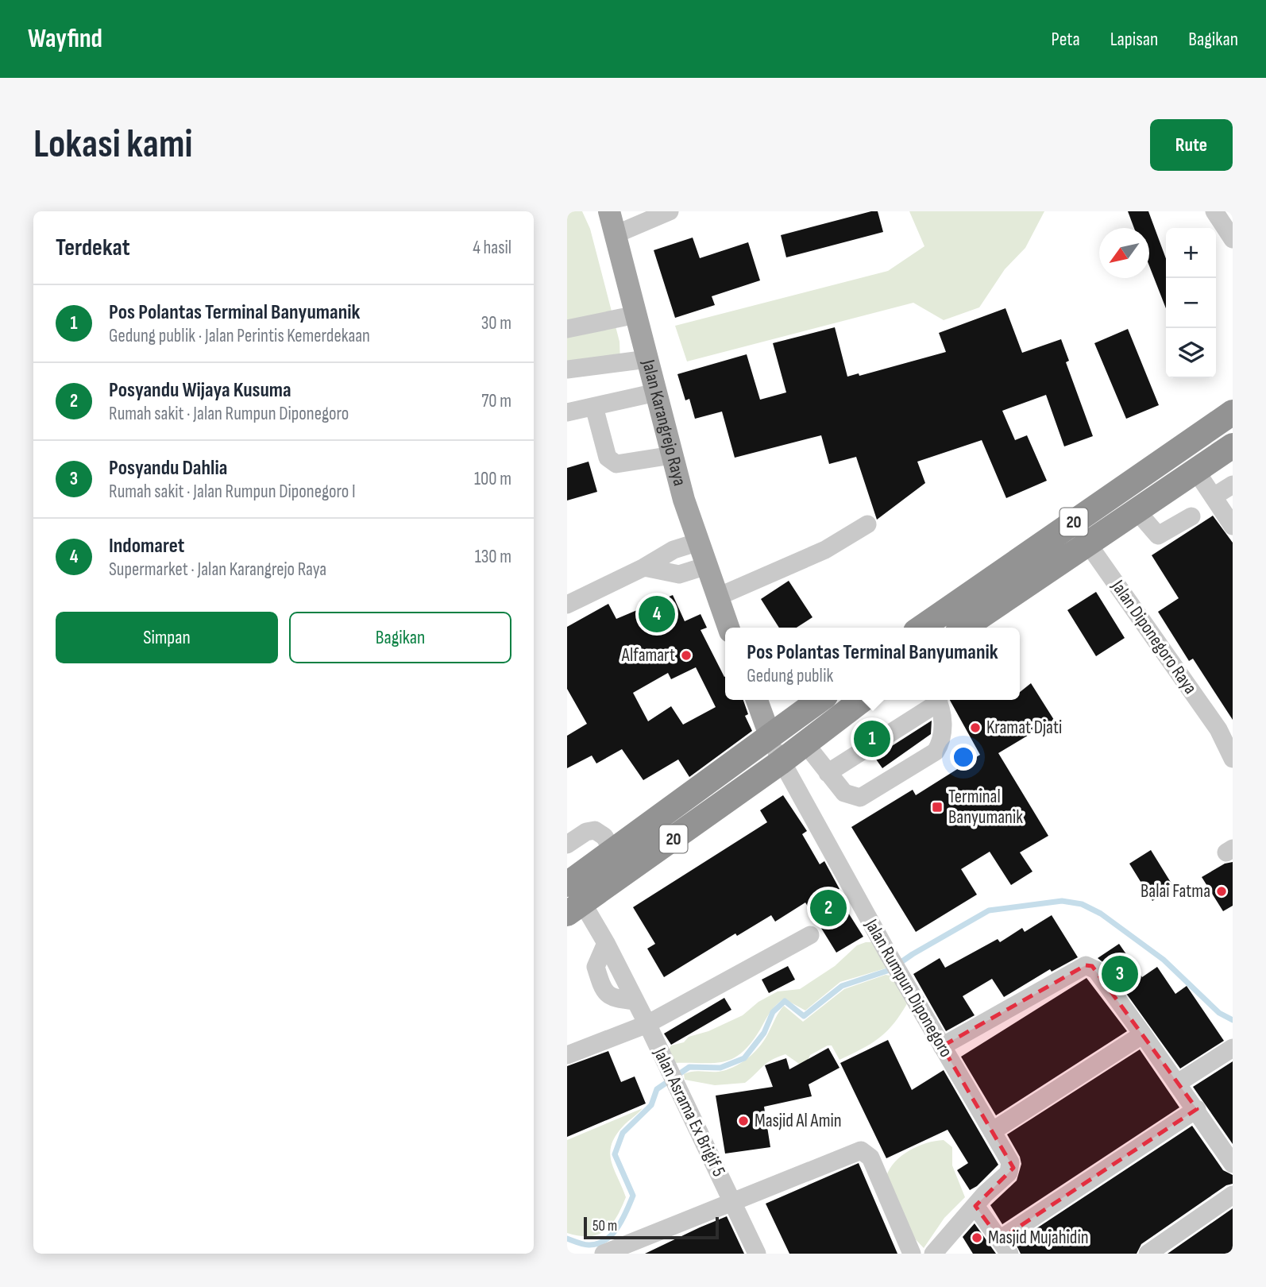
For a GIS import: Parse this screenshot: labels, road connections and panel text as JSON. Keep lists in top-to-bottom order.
{
  "streets": {
    "highway": ["20"],
    "main road": ["Jalan Karangrejo Raya"],
    "street": ["Jalan Diponegoro Raya", "Jalan Rumpun Diponegoro", "Jalan Asrama Ex Brigif 5"]
  },
  "crossings": [
    ["20", "Jalan Diponegoro Raya"],
    ["20", "Jalan Rumpun Diponegoro"],
    ["20", "Jalan Asrama Ex Brigif 5"]
  ],
  "places": {
    "other": [
      "Alfamart",
      "Kramat Djati",
      "Balai Fatma",
      "Masjid Al Amin",
      "Masjid Mujahidin"
    ],
    "transit": ["Terminal Banyumanik"]
  },
  "scale_bar": "50 m",
  "north": "bottom left",
  "page": {
    "header": "Wayfind",
    "nav": ["Peta", "Lapisan", "Bagikan"],
    "buttons": [
      "Rute",
      ["Simpan", "Bagikan"]
    ],
    "title": "Lokasi kami",
    "heading": ["Terdekat", "4 hasil"],
    "map_buttons": ["+", "−"],
    "list": [
      {
        "mark": "1",
        "name": "Pos Polantas Terminal Banyumanik",
        "note": "Gedung publik · Jalan Perintis Kemerdekaan",
        "value": "30 m"
      },
      {
        "mark": "2",
        "name": "Posyandu Wijaya Kusuma",
        "note": "Rumah sakit · Jalan Rumpun Diponegoro",
        "value": "70 m"
      },
      {
        "mark": "3",
        "name": "Posyandu Dahlia",
        "note": "Rumah sakit · Jalan Rumpun Diponegoro I",
        "value": "100 m"
      },
      {
        "mark": "4",
        "name": "Indomaret",
        "note": "Supermarket · Jalan Karangrejo Raya",
        "value": "130 m"
      }
    ],
    "pins": [
      "4",
      "1",
      "2",
      "3"
    ],
    "popup": ["Pos Polantas Terminal Banyumanik", "Gedung publik"],
    "scale": "50 m"
  }
}
